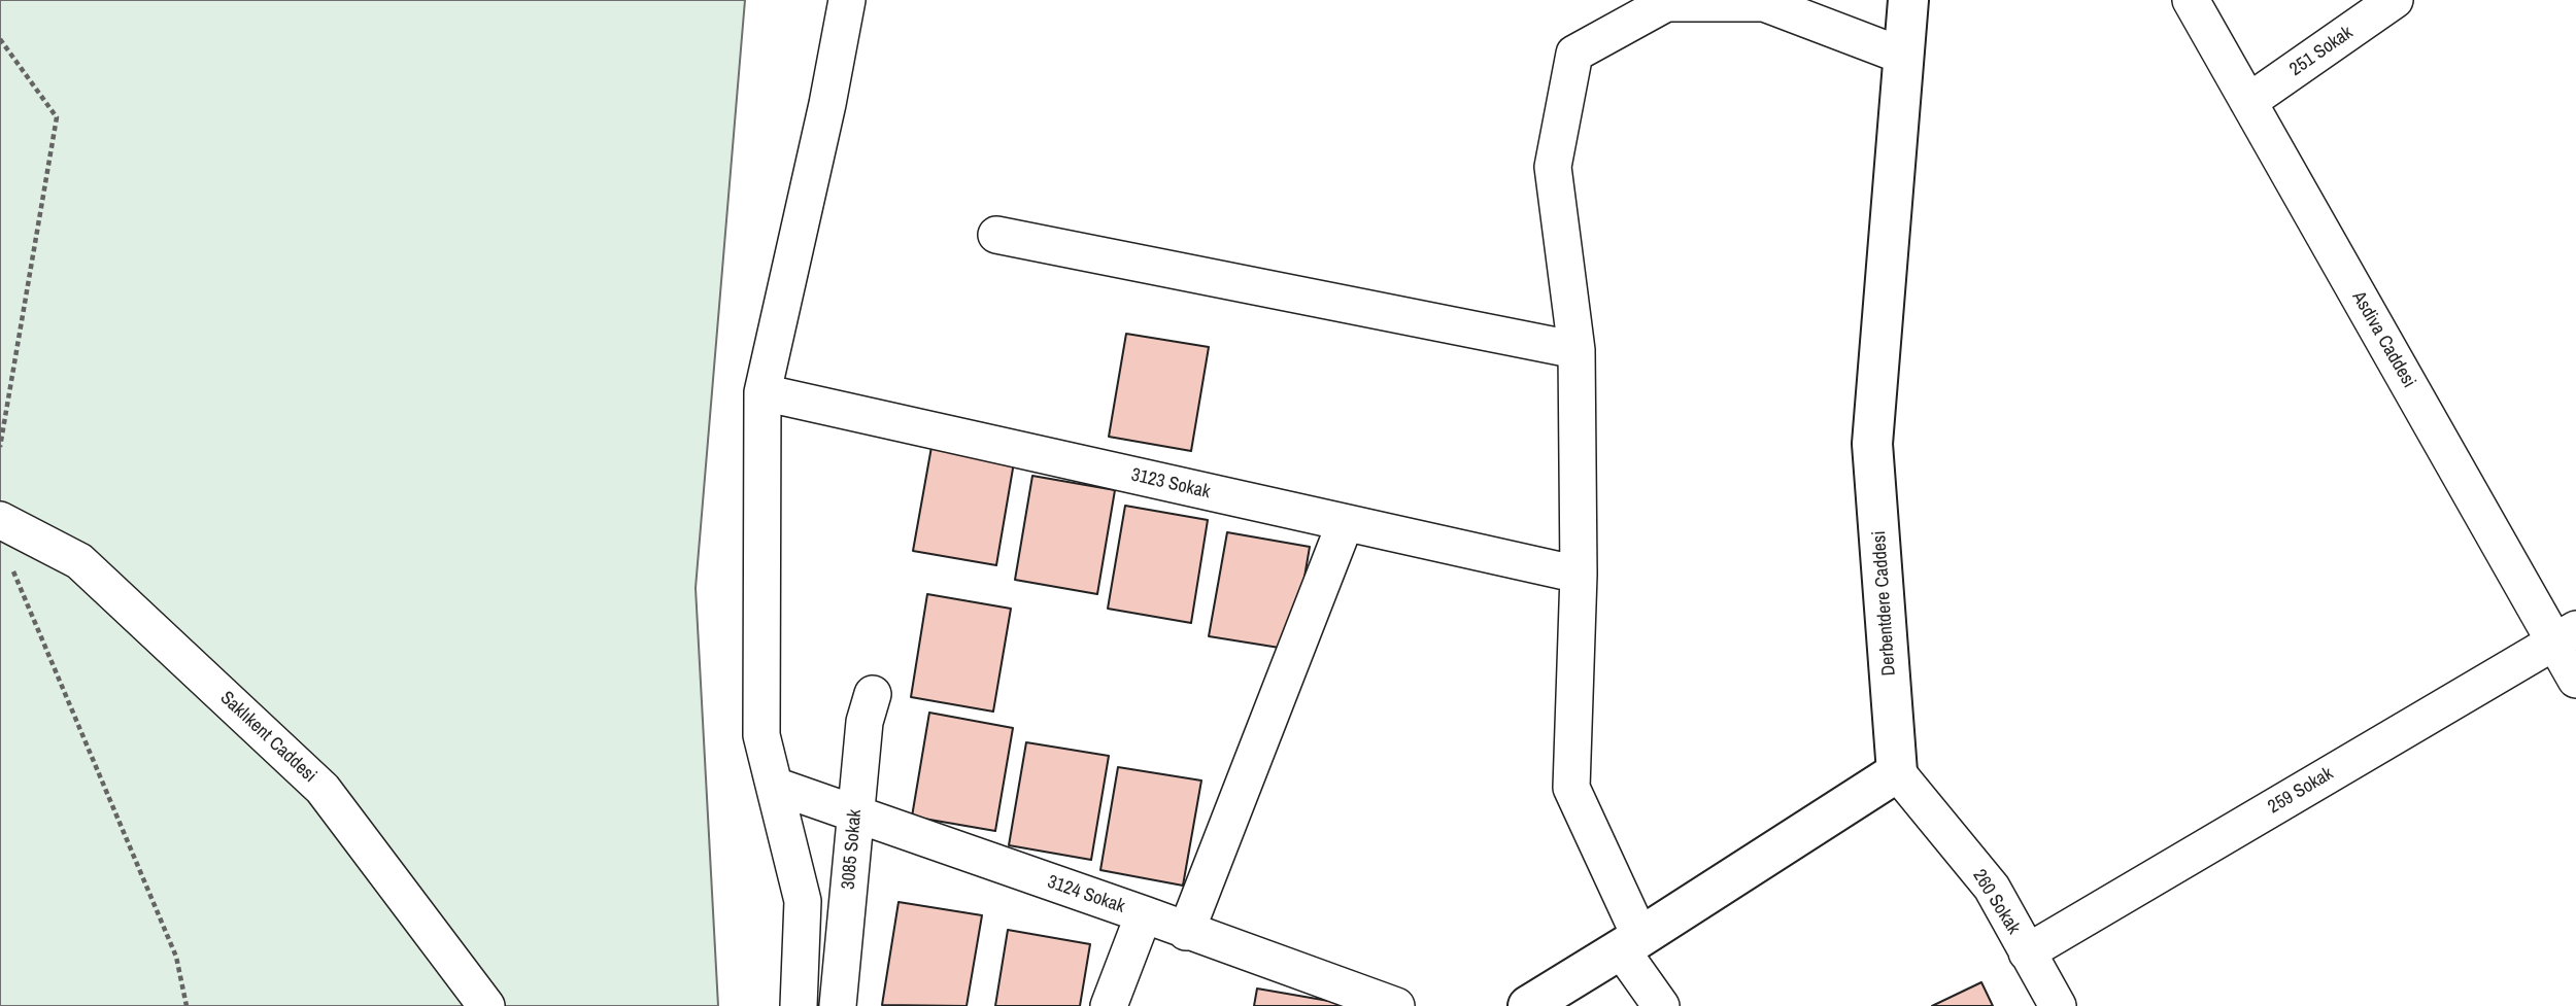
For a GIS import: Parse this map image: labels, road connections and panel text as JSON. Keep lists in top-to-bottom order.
{
  "streets": {
    "street": [
      "251 Sokak",
      "Asdiva Caddesi",
      "3123 Sokak",
      "Derbentdere Caddesi",
      "Saklıkent Caddesi",
      "259 Sokak",
      "3085 Sokak",
      "3124 Sokak",
      "260 Sokak"
    ]
  },
  "crossings": [
    ["251 Sokak", "Asdiva Caddesi"],
    ["Asdiva Caddesi", "259 Sokak"],
    ["Derbentdere Caddesi", "260 Sokak"],
    ["259 Sokak", "260 Sokak"],
    ["3085 Sokak", "3124 Sokak"]
  ]
}
